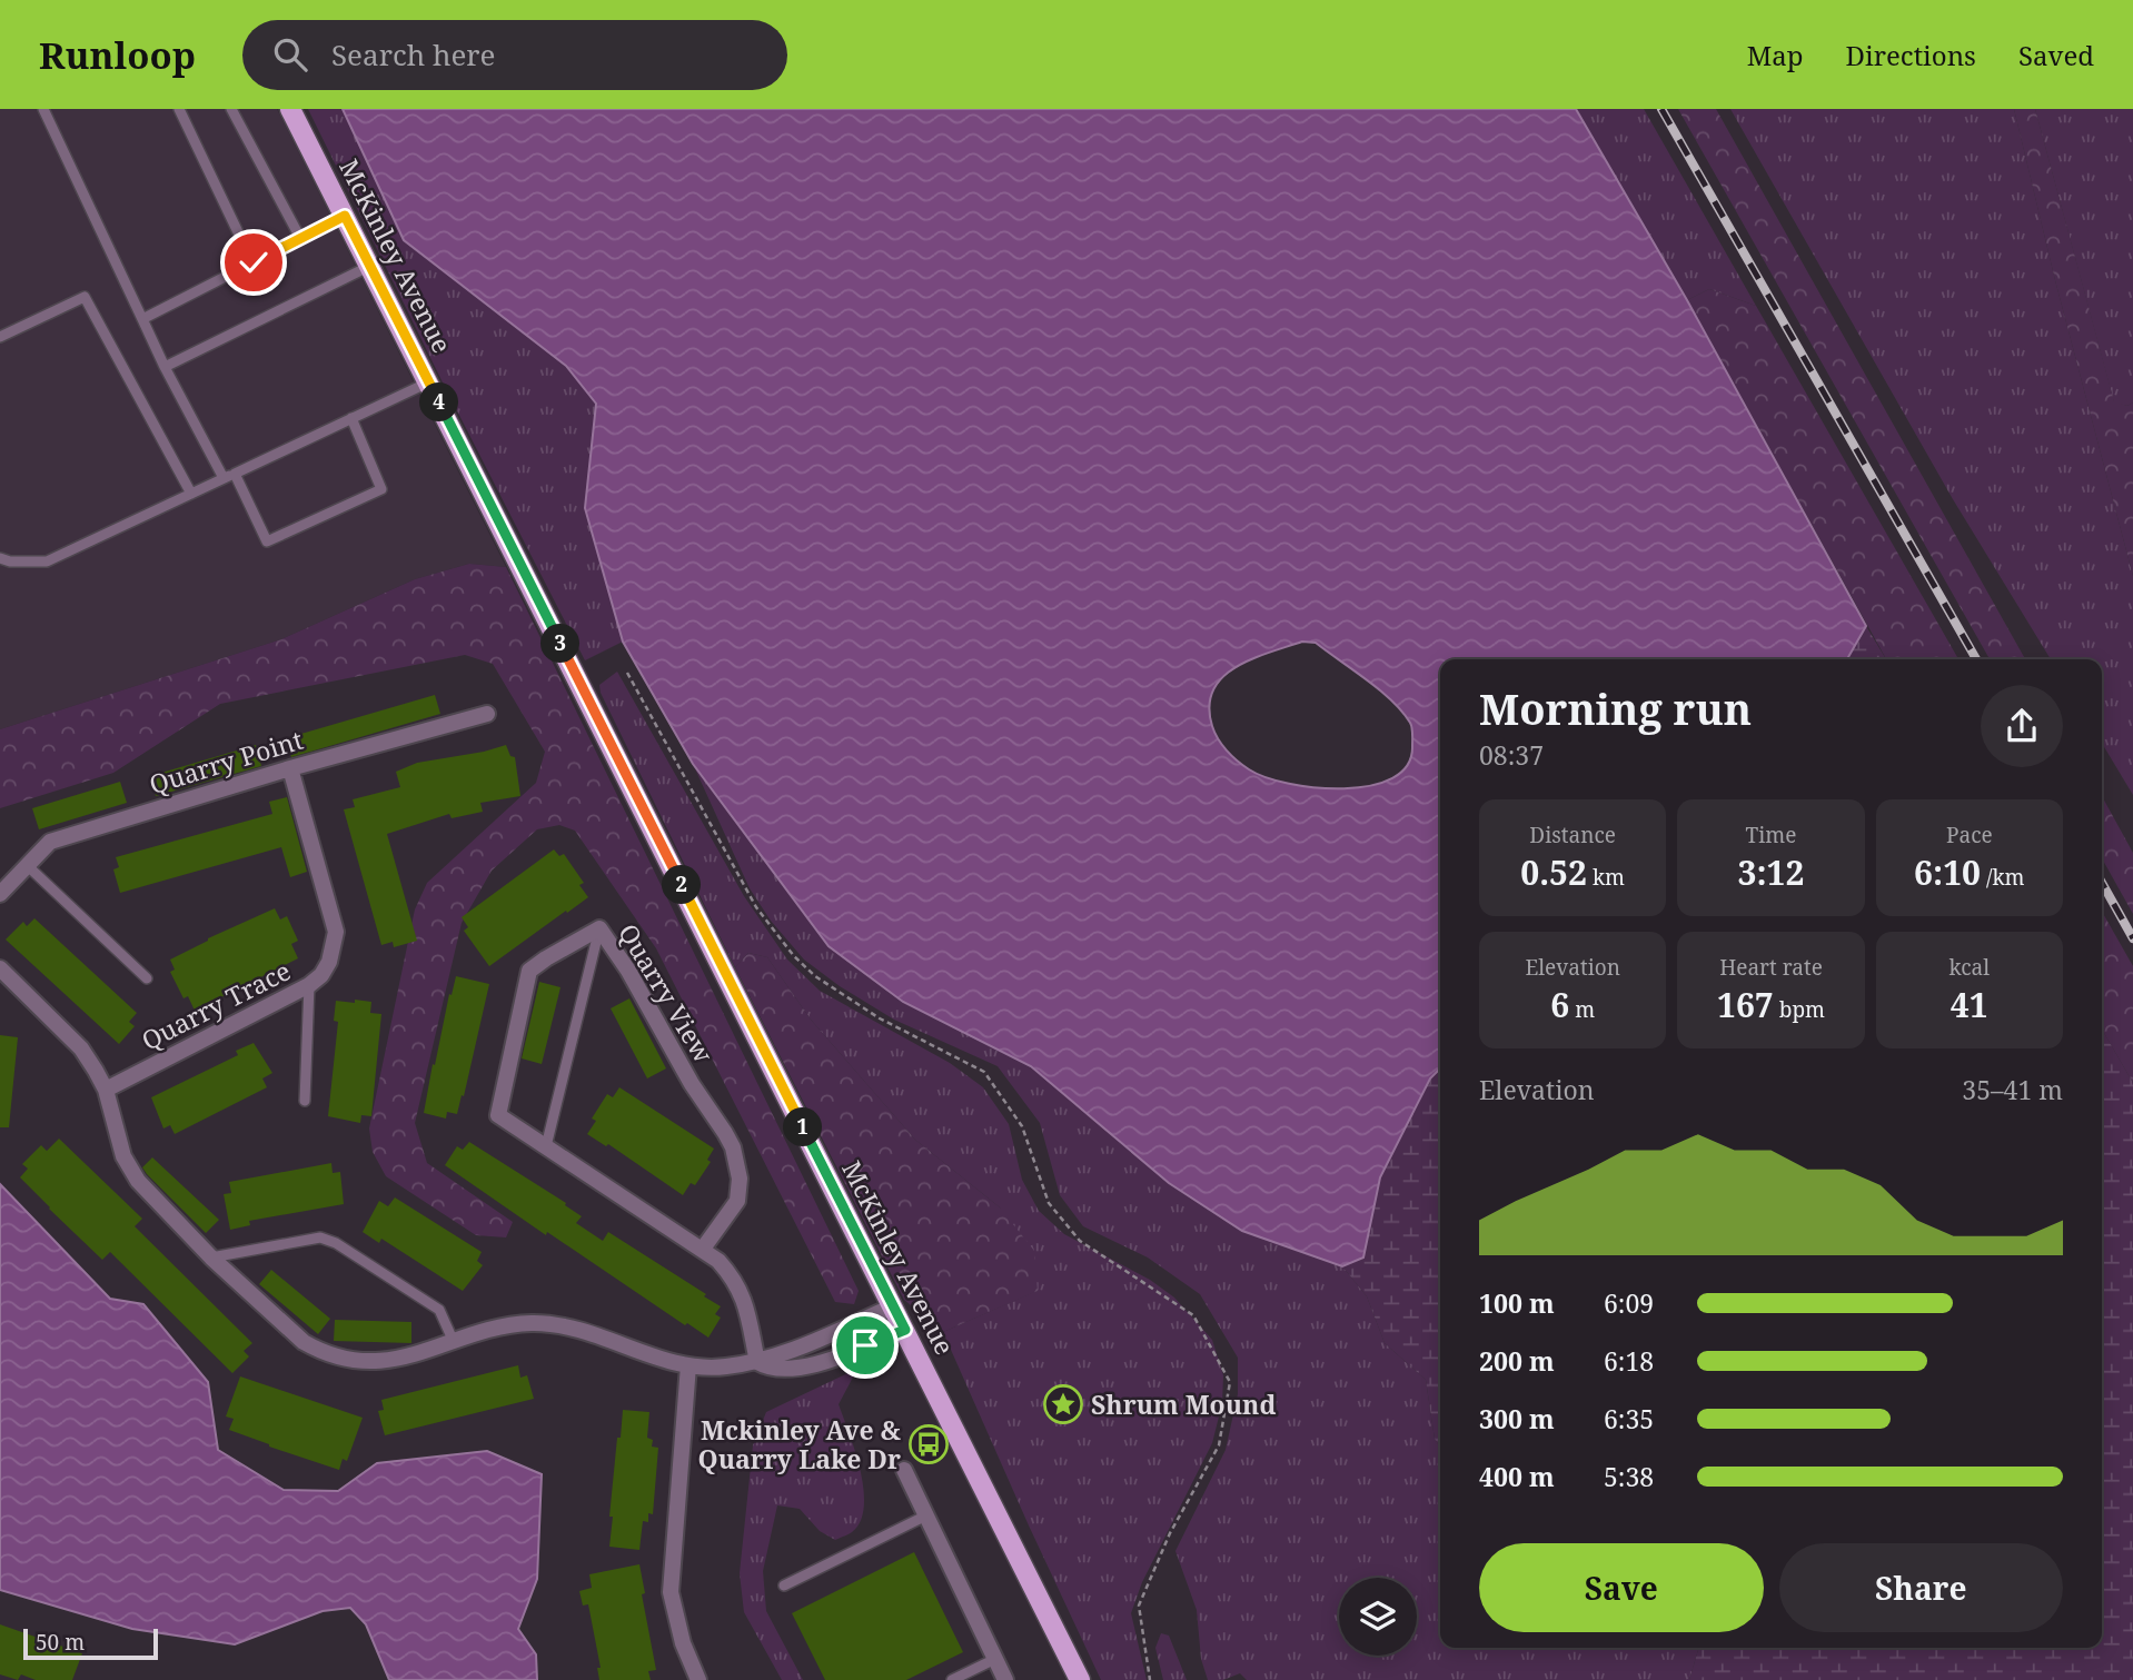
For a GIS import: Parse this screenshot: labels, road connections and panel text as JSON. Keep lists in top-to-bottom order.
{
  "streets": {
    "main road": ["McKinley Avenue"],
    "street": ["Quarry Point", "Quarry View", "Quarry Trace"]
  },
  "crossings": [
    ["Quarry Point", "Quarry Trace"]
  ],
  "places": {
    "place": ["Shrum Mound"],
    "bus stop": ["Mckinley Ave & Quarry Lake Dr"]
  },
  "scale_bar": "50 m",
  "page": {
    "header": "Runloop",
    "search": "Search here",
    "nav": ["Map", "Directions", "Saved"],
    "pins": [
      "4",
      "3",
      "2",
      "1"
    ],
    "heading": ["Morning run", "08:37"],
    "stats": [
      ["Distance", "0.52 km"],
      ["Time", "3:12"],
      ["Pace", "6:10 /km"],
      ["Elevation", "6 m"],
      ["Heart rate", "167 bpm"],
      ["kcal", "41"]
    ],
    "chart": ["Elevation", "35–41 m"],
    "list": [
      {
        "name": "100 m",
        "note": "6:09"
      },
      {
        "name": "200 m",
        "note": "6:18"
      },
      {
        "name": "300 m",
        "note": "6:35"
      },
      {
        "name": "400 m",
        "note": "5:38"
      }
    ],
    "buttons": ["Save", "Share"],
    "scale": "50 m"
  }
}
